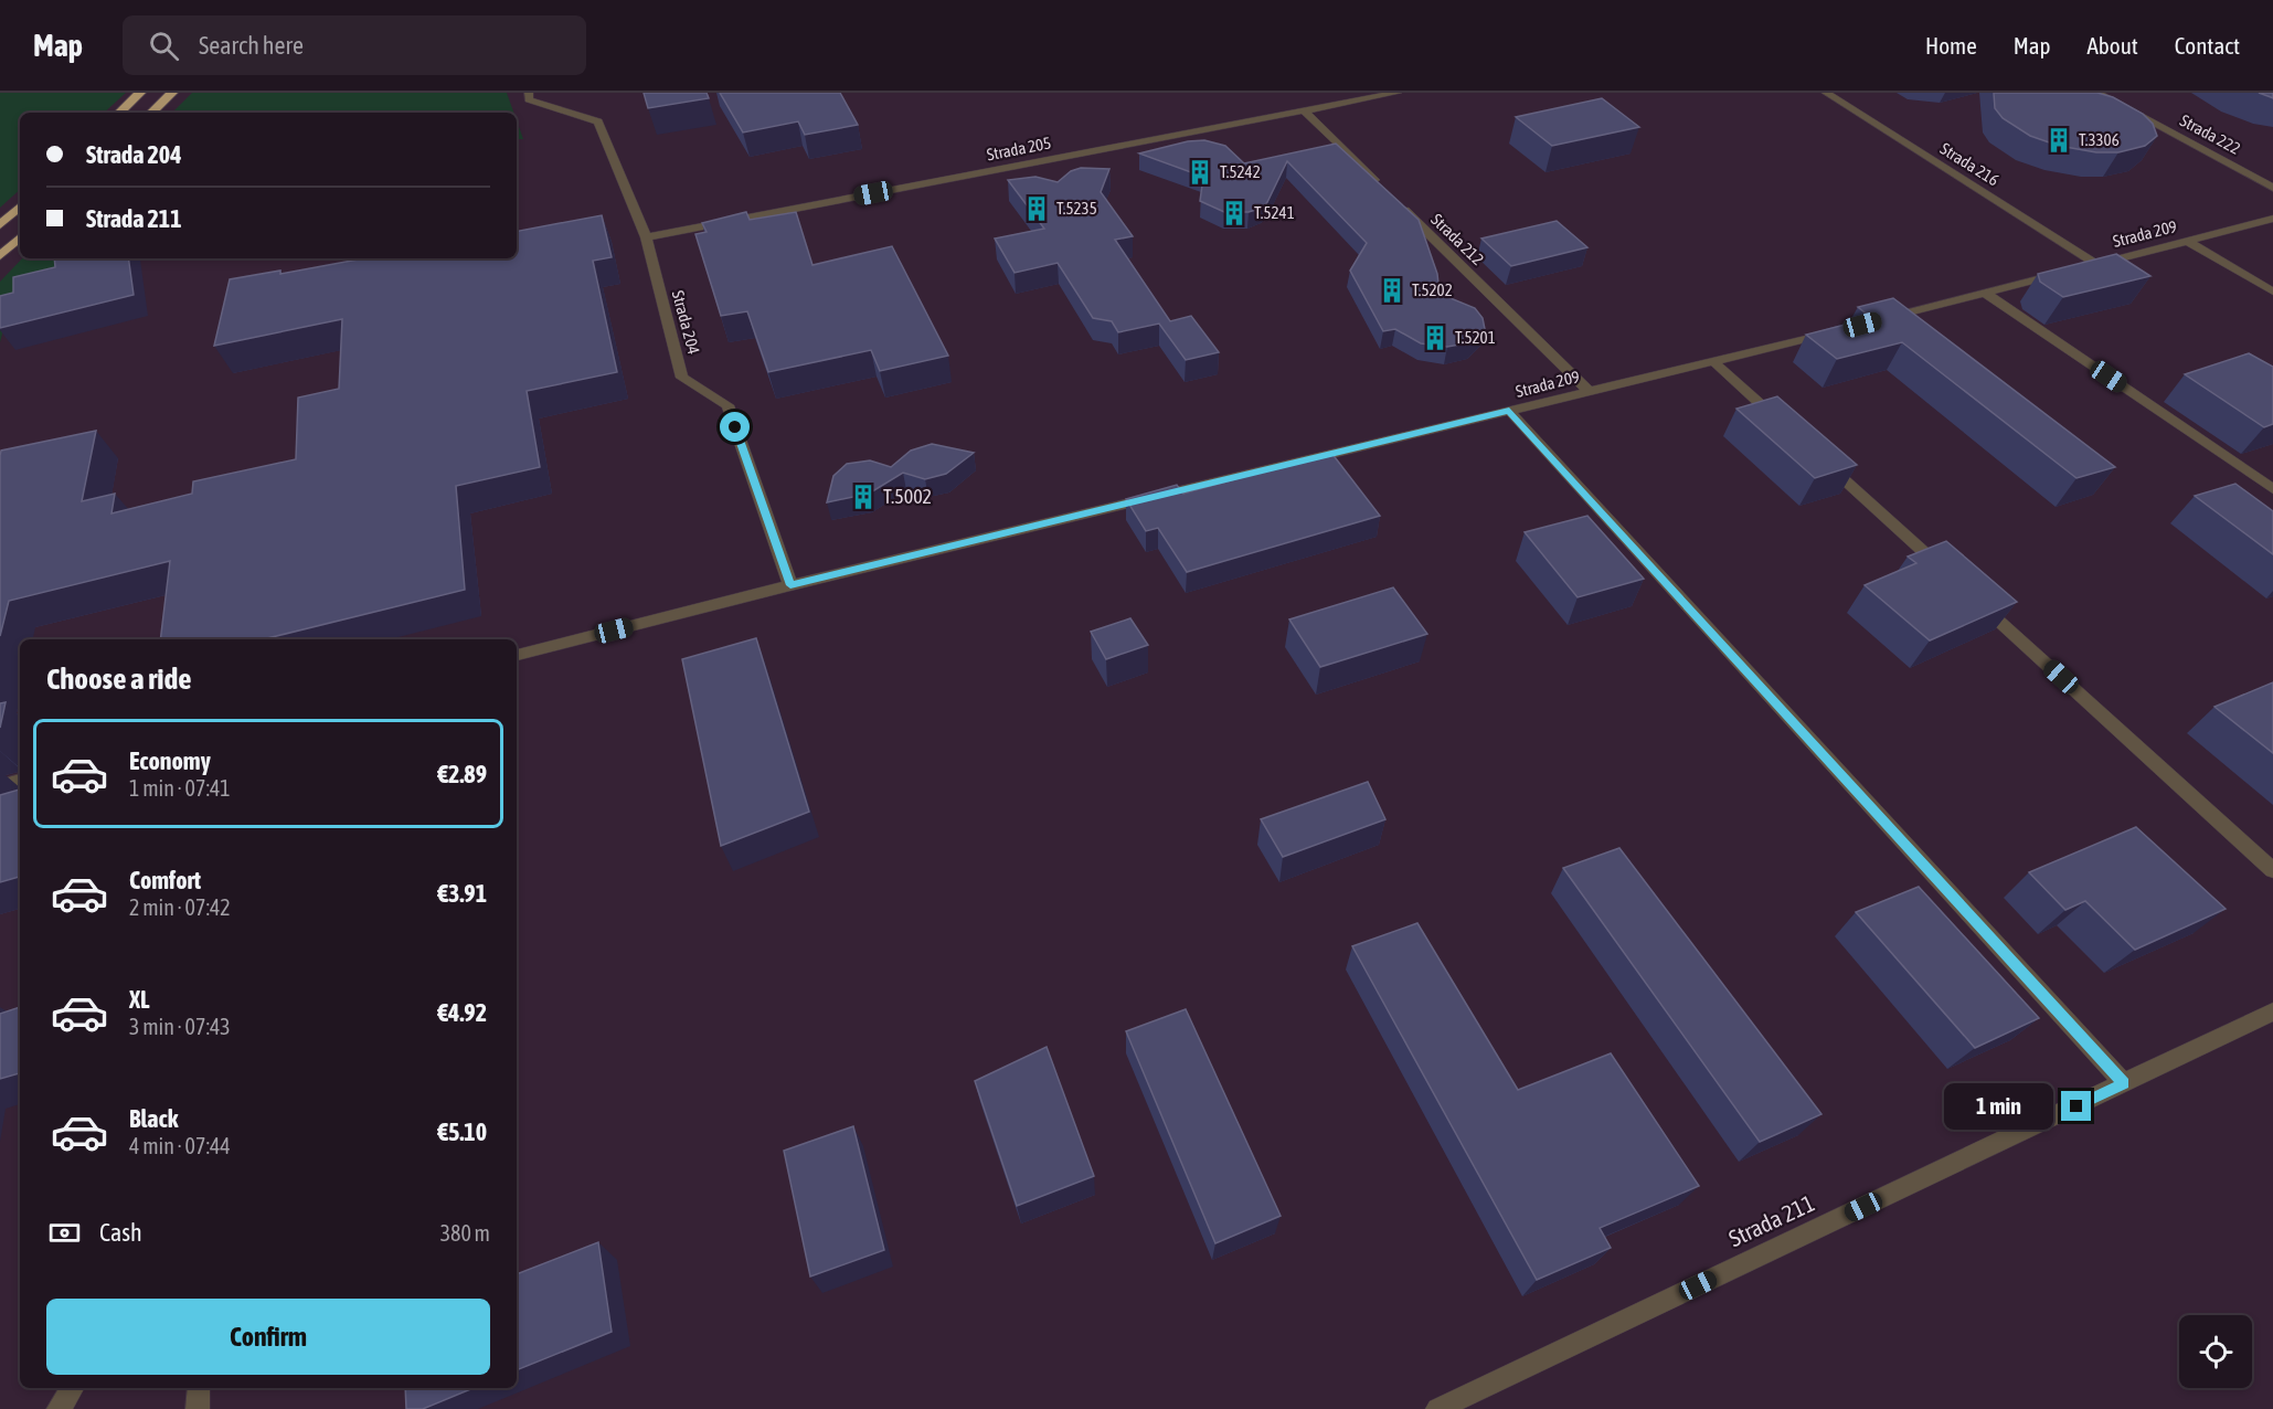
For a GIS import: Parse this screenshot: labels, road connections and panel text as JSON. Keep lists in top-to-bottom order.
{
  "streets": {
    "lane": [
      "Strada 222",
      "Strada 205",
      "Strada 216",
      "Strada 209",
      "Strada 212",
      "Strada 204",
      "Strada 211"
    ]
  },
  "crossings": [
    ["Strada 205", "Strada 204"],
    ["Strada 216", "Strada 209"],
    ["Strada 209", "Strada 212"],
    ["Strada 209", "Strada 204"]
  ],
  "places": {
    "building": [
      "T.3306",
      "T.5242",
      "T.5235",
      "T.5241",
      "T.5202",
      "T.5201",
      "T.5002"
    ]
  },
  "page": {
    "header": "Map",
    "search": "Search here",
    "nav": [
      "Home",
      "Map",
      "About",
      "Contact"
    ],
    "banner": ["Strada 204", "Strada 211"],
    "heading": "Choose a ride",
    "list": [
      {
        "name": "Economy",
        "note": "1 min · 07:41",
        "value": "€2.89"
      },
      {
        "name": "Comfort",
        "note": "2 min · 07:42",
        "value": "€3.91"
      },
      {
        "name": "XL",
        "note": "3 min · 07:43",
        "value": "€4.92"
      },
      {
        "name": "Black",
        "note": "4 min · 07:44",
        "value": "€5.10"
      }
    ],
    "bubble": "1 min",
    "pay": ["Cash", "380 m"],
    "buttons": "Confirm"
  }
}
